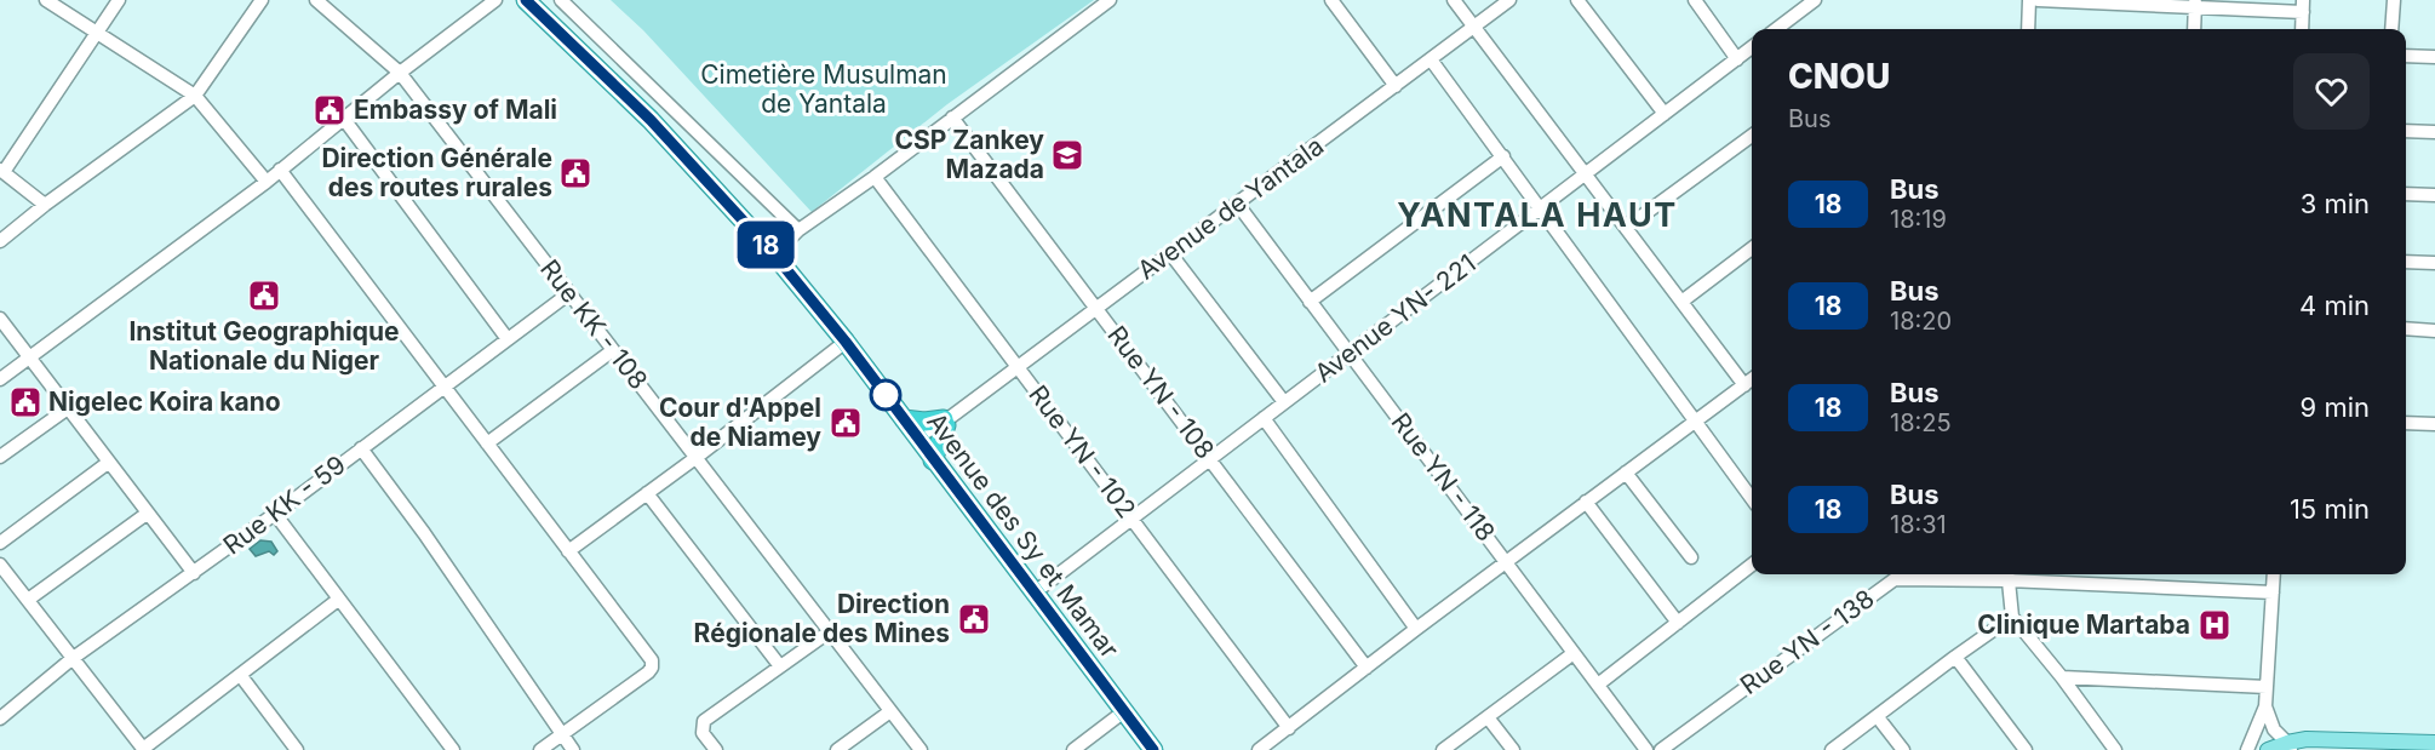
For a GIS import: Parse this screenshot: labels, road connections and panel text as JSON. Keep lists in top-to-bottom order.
{
  "streets": {
    "highway": ["Avenue des Sy et Mamar"],
    "street": [
      "Avenue de Yantala",
      "Avenue YN- 221",
      "Rue KK - 108",
      "Rue YN - 108",
      "Rue YN - 102",
      "Rue YN - 118",
      "Rue KK - 59",
      "Rue YN - 138"
    ]
  },
  "crossings": [
    ["Avenue de Yantala", "Rue YN - 108"],
    ["Avenue de Yantala", "Rue YN - 102"],
    ["Avenue de Yantala", "Rue YN - 118"],
    ["Avenue de Yantala", "Avenue des Sy et Mamar"],
    ["Avenue YN- 221", "Rue YN - 108"],
    ["Avenue YN- 221", "Rue YN - 102"],
    ["Avenue YN- 221", "Rue YN - 118"],
    ["Avenue YN- 221", "Avenue des Sy et Mamar"],
    ["Rue KK - 108", "Rue KK - 59"]
  ],
  "districts": ["YANTALA HAUT"],
  "parks": ["Cimetière Musulman de Yantala"],
  "places": {
    "public building": [
      "Embassy of Mali",
      "Direction Générale des routes rurales",
      "Institut Geographique Nationale du Niger",
      "Nigelec Koira kano",
      "Cour d'Appel de Niamey",
      "Direction Régionale des Mines"
    ],
    "school or university": ["CSP Zankey Mazada"],
    "hospital": ["Clinique Martaba"]
  },
  "lines": ["bus line 18"],
  "page": {
    "on_map": "18",
    "heading": ["CNOU", "Bus"],
    "list": [
      {
        "mark": "18",
        "name": "Bus",
        "note": "18:19",
        "value": "3 min"
      },
      {
        "mark": "18",
        "name": "Bus",
        "note": "18:20",
        "value": "4 min"
      },
      {
        "mark": "18",
        "name": "Bus",
        "note": "18:25",
        "value": "9 min"
      },
      {
        "mark": "18",
        "name": "Bus",
        "note": "18:31",
        "value": "15 min"
      }
    ]
  }
}
